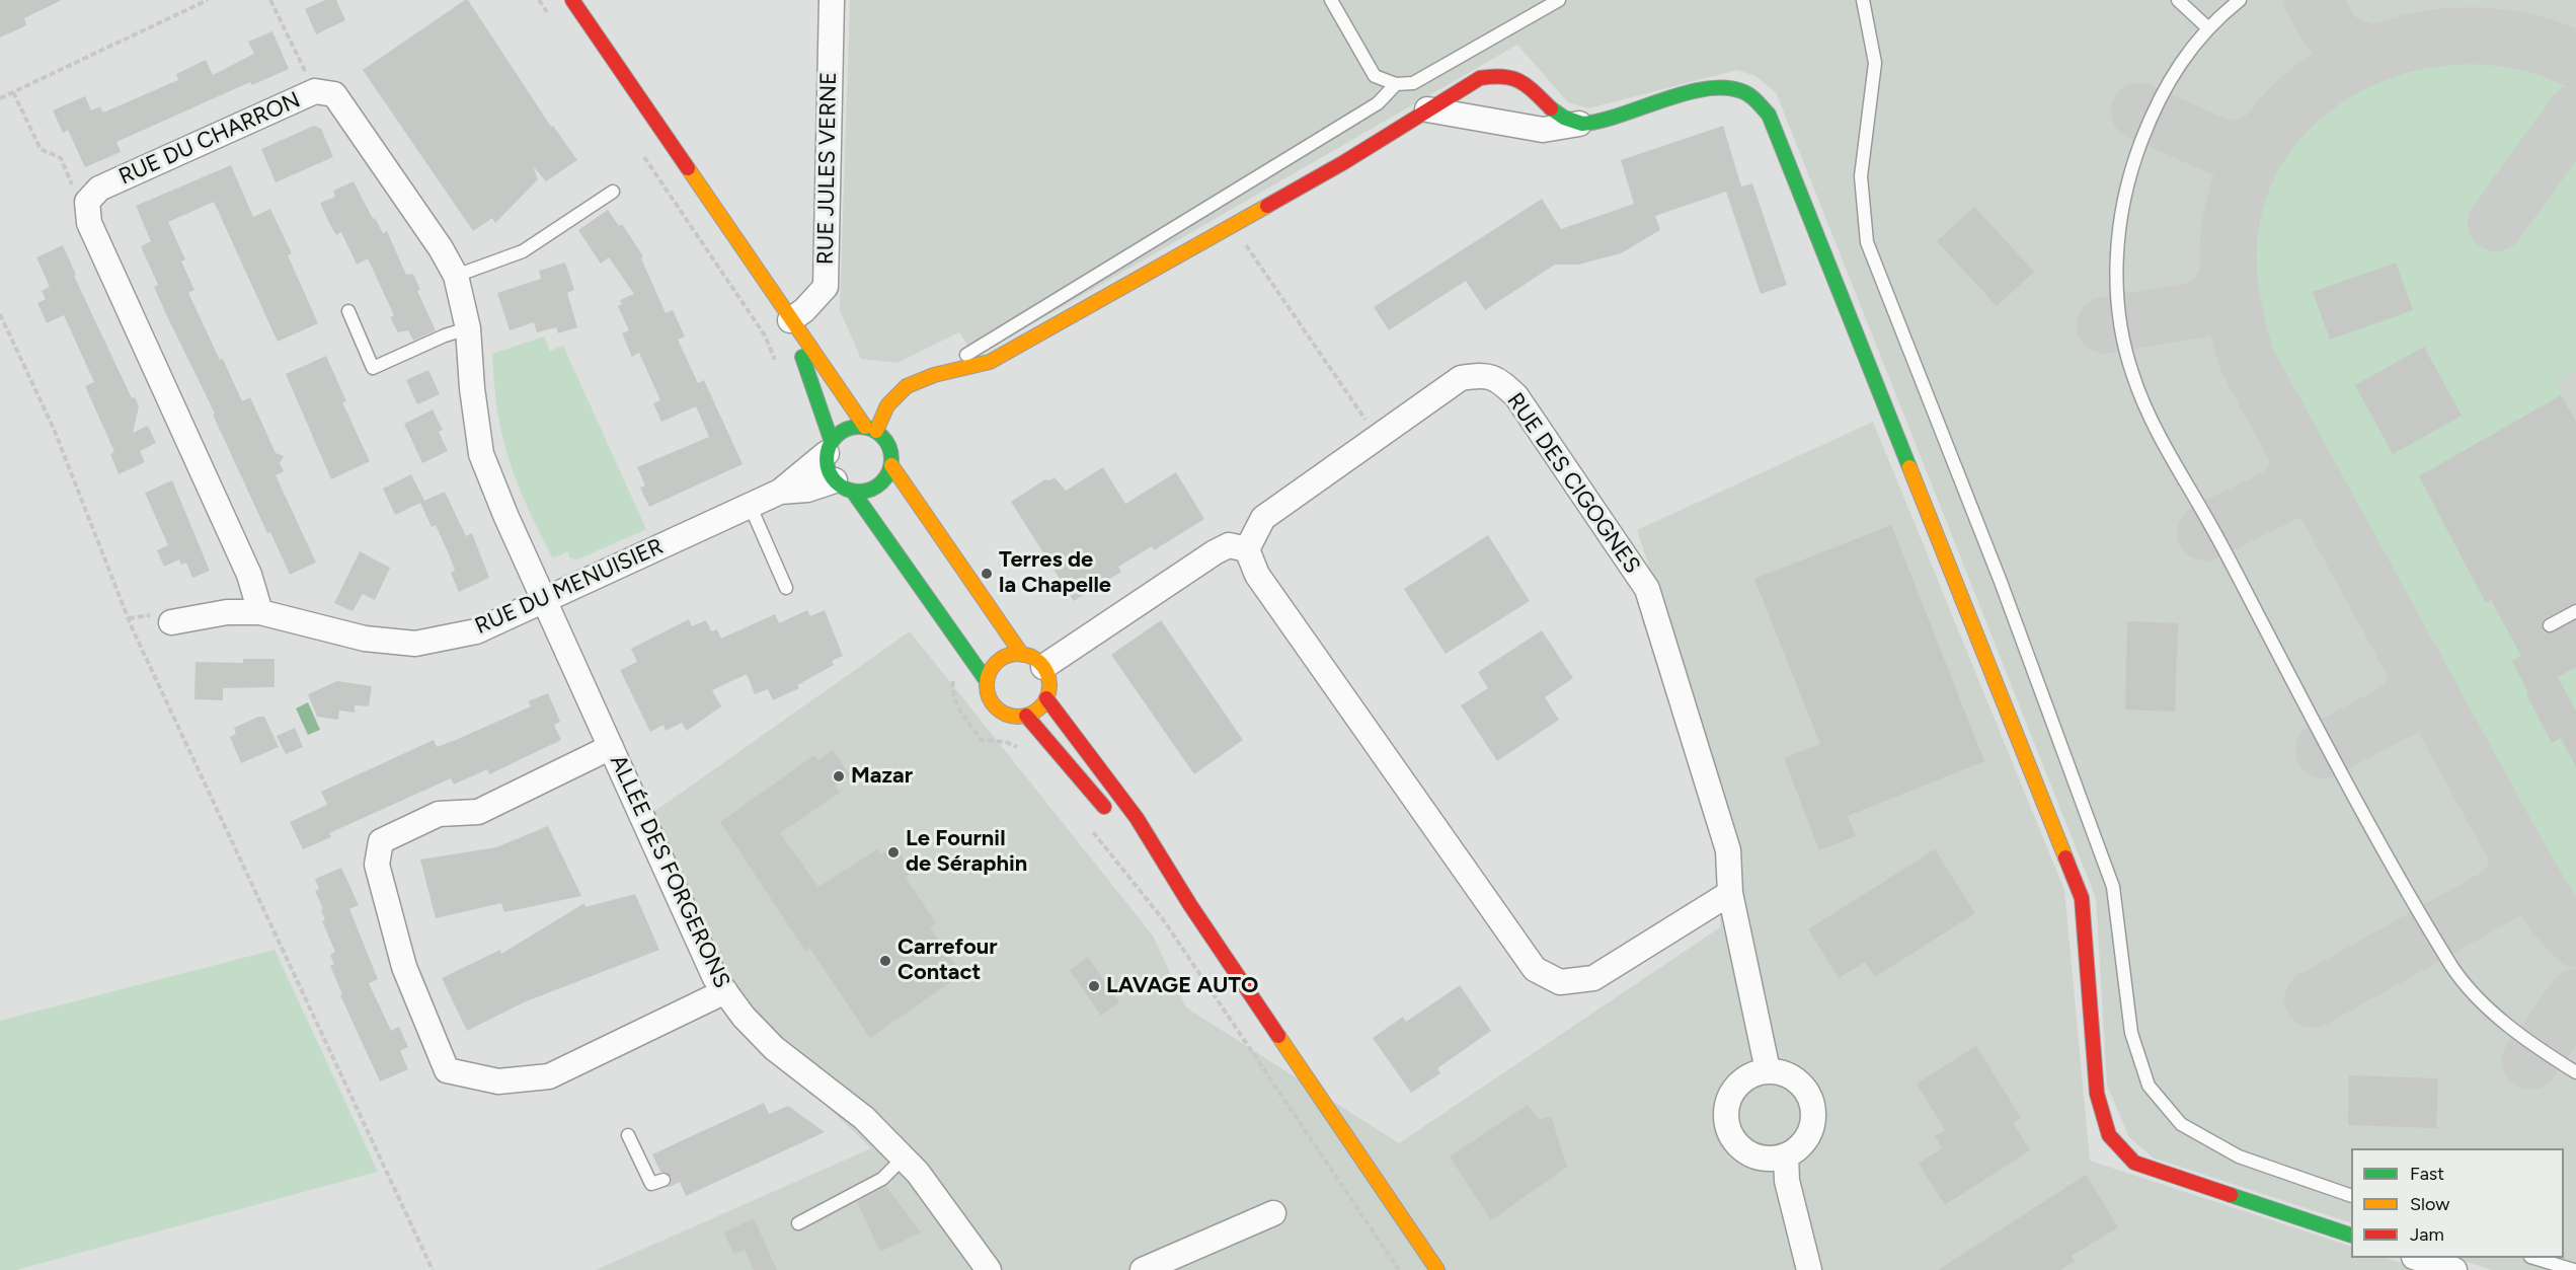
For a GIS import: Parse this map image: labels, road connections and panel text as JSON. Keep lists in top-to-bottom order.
{
  "streets": {
    "street": [
      "RUE DU CHARRON",
      "RUE JULES VERNE",
      "RUE DES CIGOGNES",
      "RUE DU MENUISIER",
      "ALLÉE DES FORGERONS"
    ]
  },
  "crossings": [
    ["RUE DU CHARRON", "RUE DU MENUISIER"],
    ["RUE DU CHARRON", "ALLÉE DES FORGERONS"],
    ["RUE DU MENUISIER", "ALLÉE DES FORGERONS"]
  ],
  "places": [
    "Terres de la Chapelle",
    "Mazar",
    "Le Fournil de Séraphin",
    "Carrefour Contact",
    "LAVAGE AUTO"
  ],
  "legend": ["Fast", "Slow", "Jam"]
}
